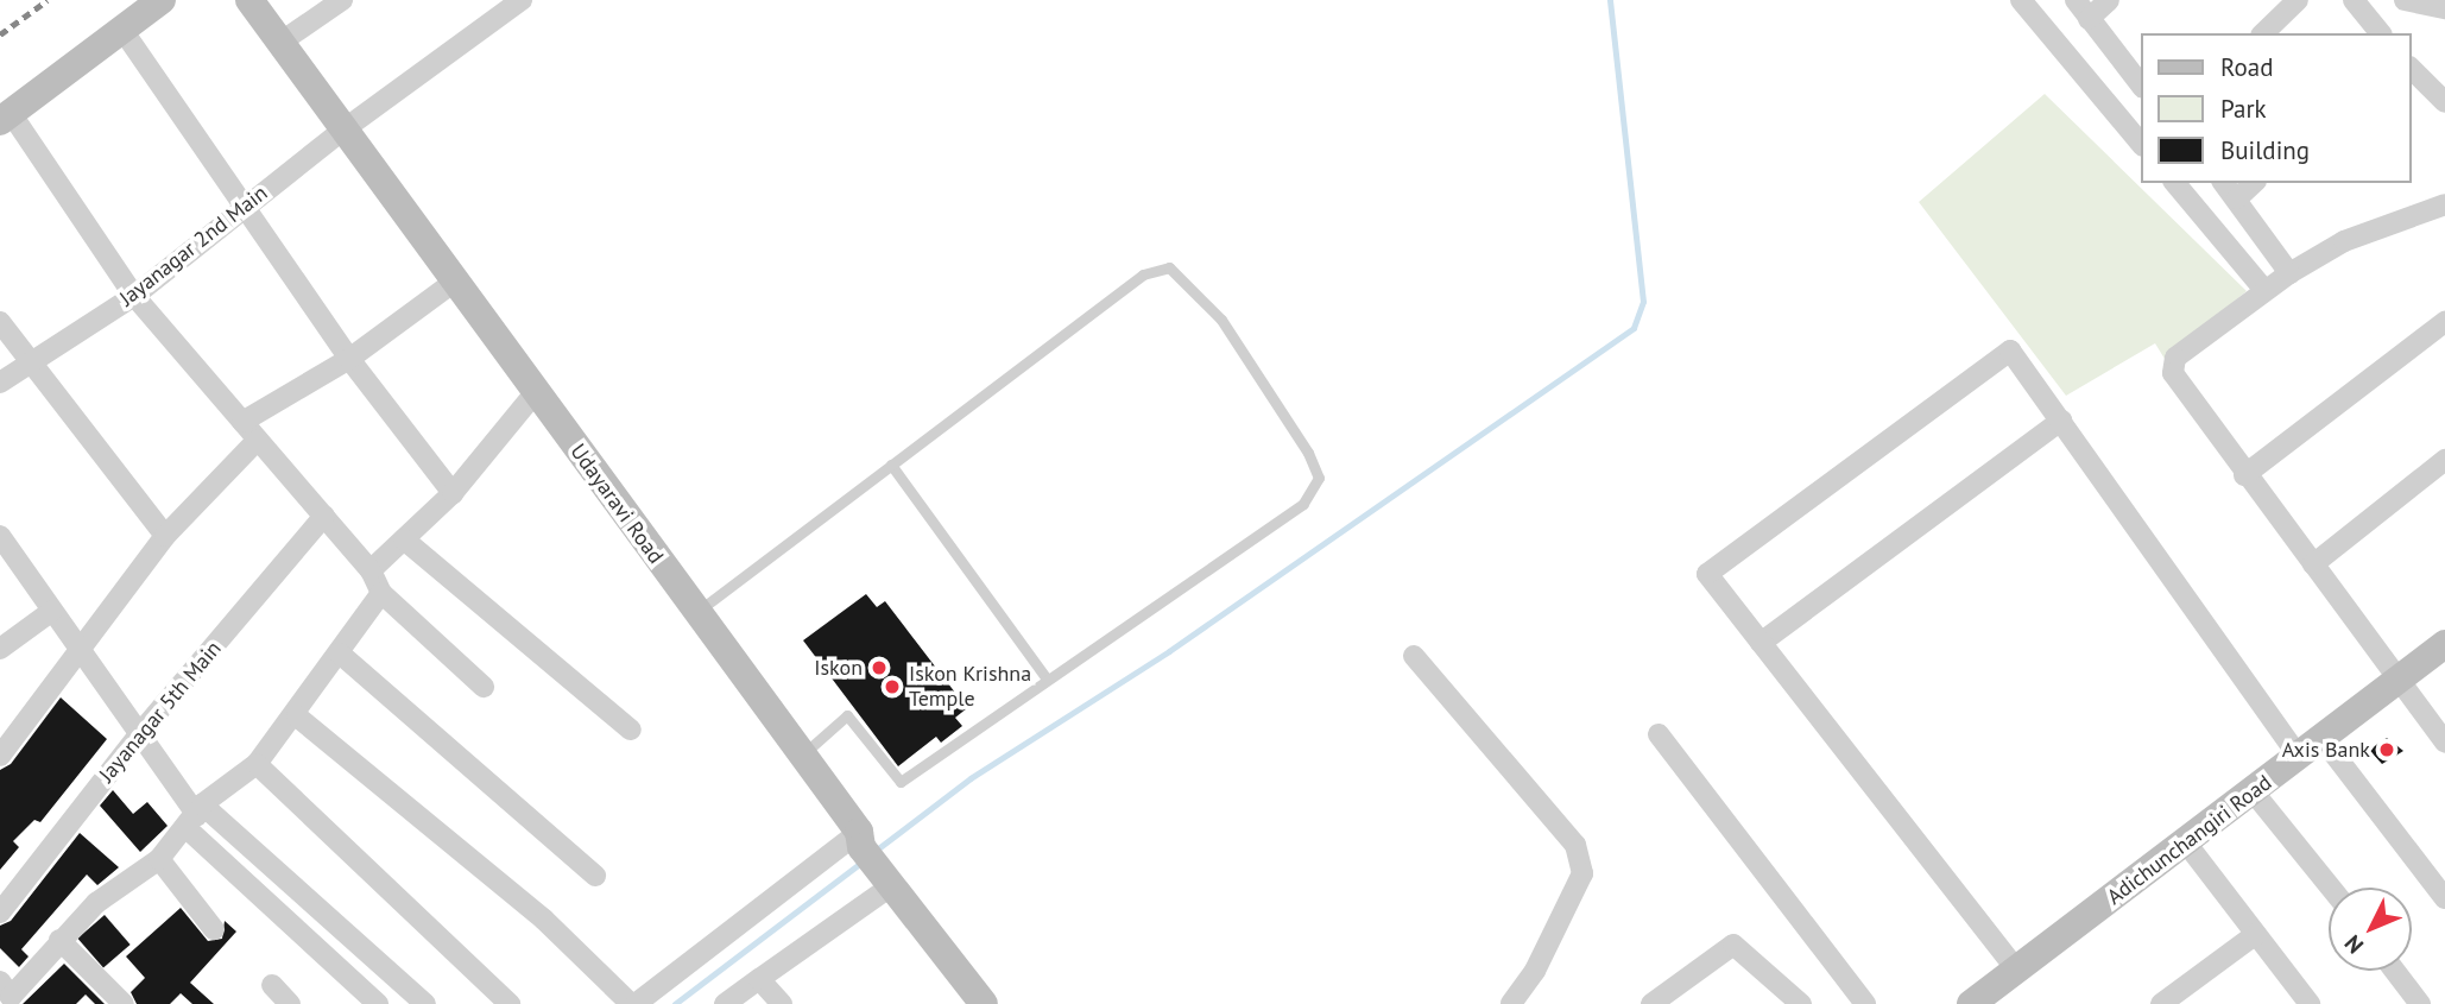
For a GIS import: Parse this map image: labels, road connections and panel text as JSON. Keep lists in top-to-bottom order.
{
  "streets": {
    "street": [
      "Jayanagar 2nd Main",
      "Udayaravi Road",
      "Jayanagar 5th Main",
      "Adichunchangiri Road"
    ]
  },
  "crossings": [
    ["Jayanagar 2nd Main", "Udayaravi Road"]
  ],
  "places": ["Iskon", "Iskon Krishna Temple", "Axis Bank"],
  "legend": ["Road", "Park", "Building"],
  "north": "bottom left"
}
